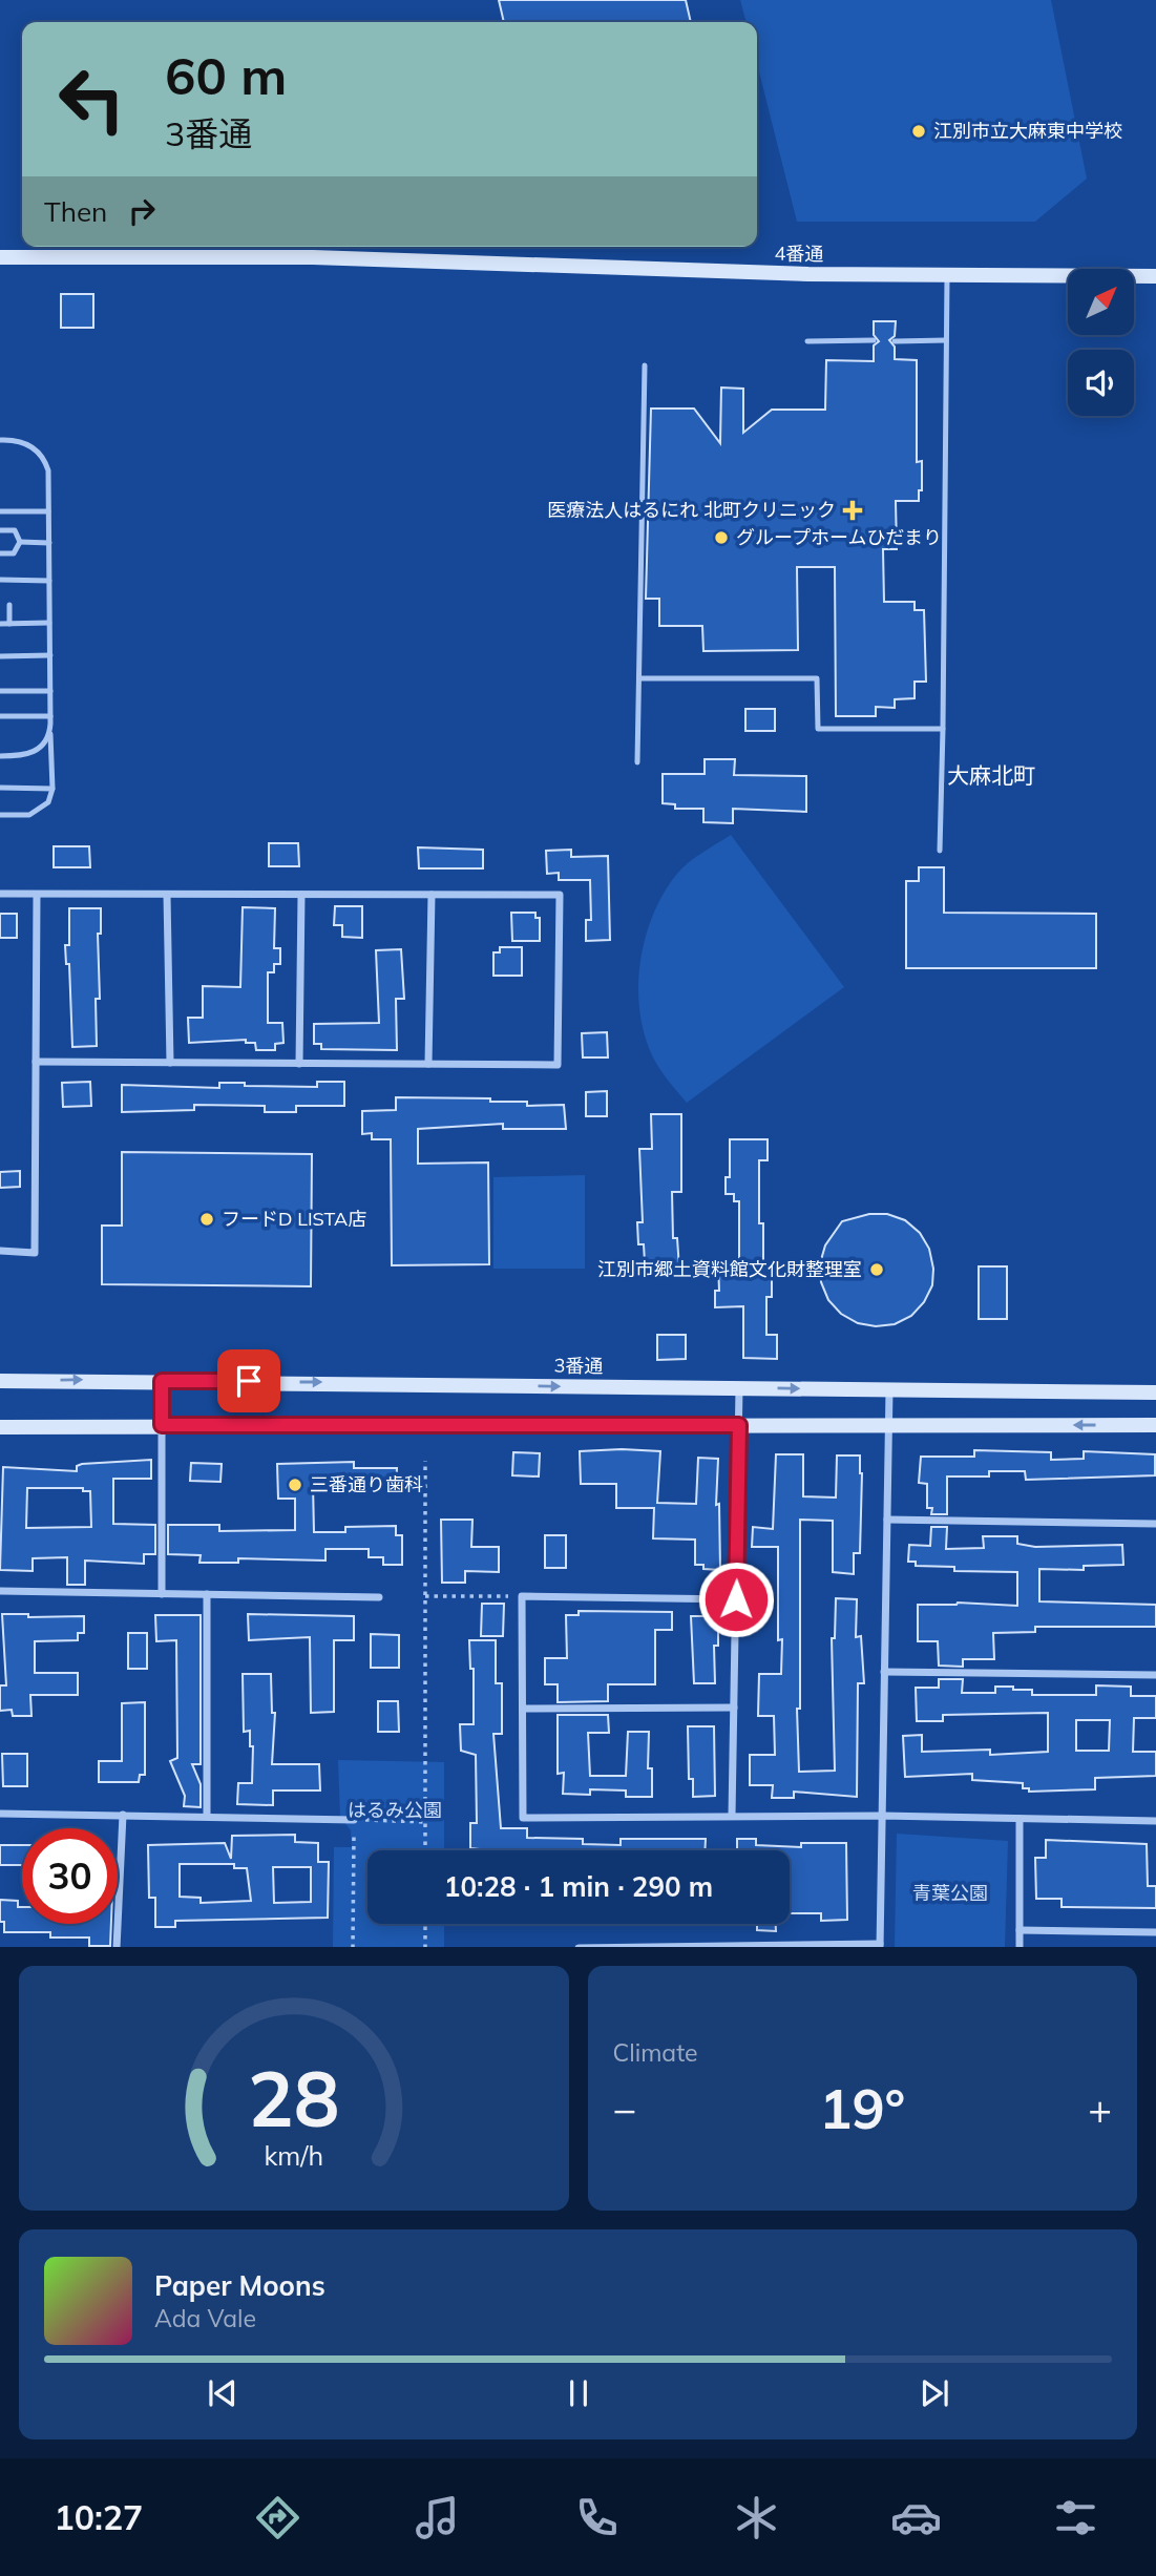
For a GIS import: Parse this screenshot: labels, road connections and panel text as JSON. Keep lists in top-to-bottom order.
{
  "streets": {
    "street": ["4番通", "3番通"]
  },
  "districts": ["大麻北町"],
  "parks": ["はるみ公園", "青葉公園"],
  "places": {
    "other": [
      "江別市立大麻東中学校",
      "グループホームひだまり",
      "フードD LISTA店",
      "江別市郷土資料館文化財整理室",
      "三番通り歯科"
    ],
    "health": ["医療法人はるにれ 北町クリニック"]
  },
  "north": "top right",
  "page": {
    "turn": ["60 m", "3番通"],
    "then": "Then",
    "limit": "30",
    "trip": "10:28 · 1 min · 290 m",
    "tile": "Climate",
    "heat": ["−", "19°", "+"],
    "song": ["Paper Moons", "Ada Vale"],
    "tabs": "10:27",
    "gauge": ["28", "km/h"]
  }
}
